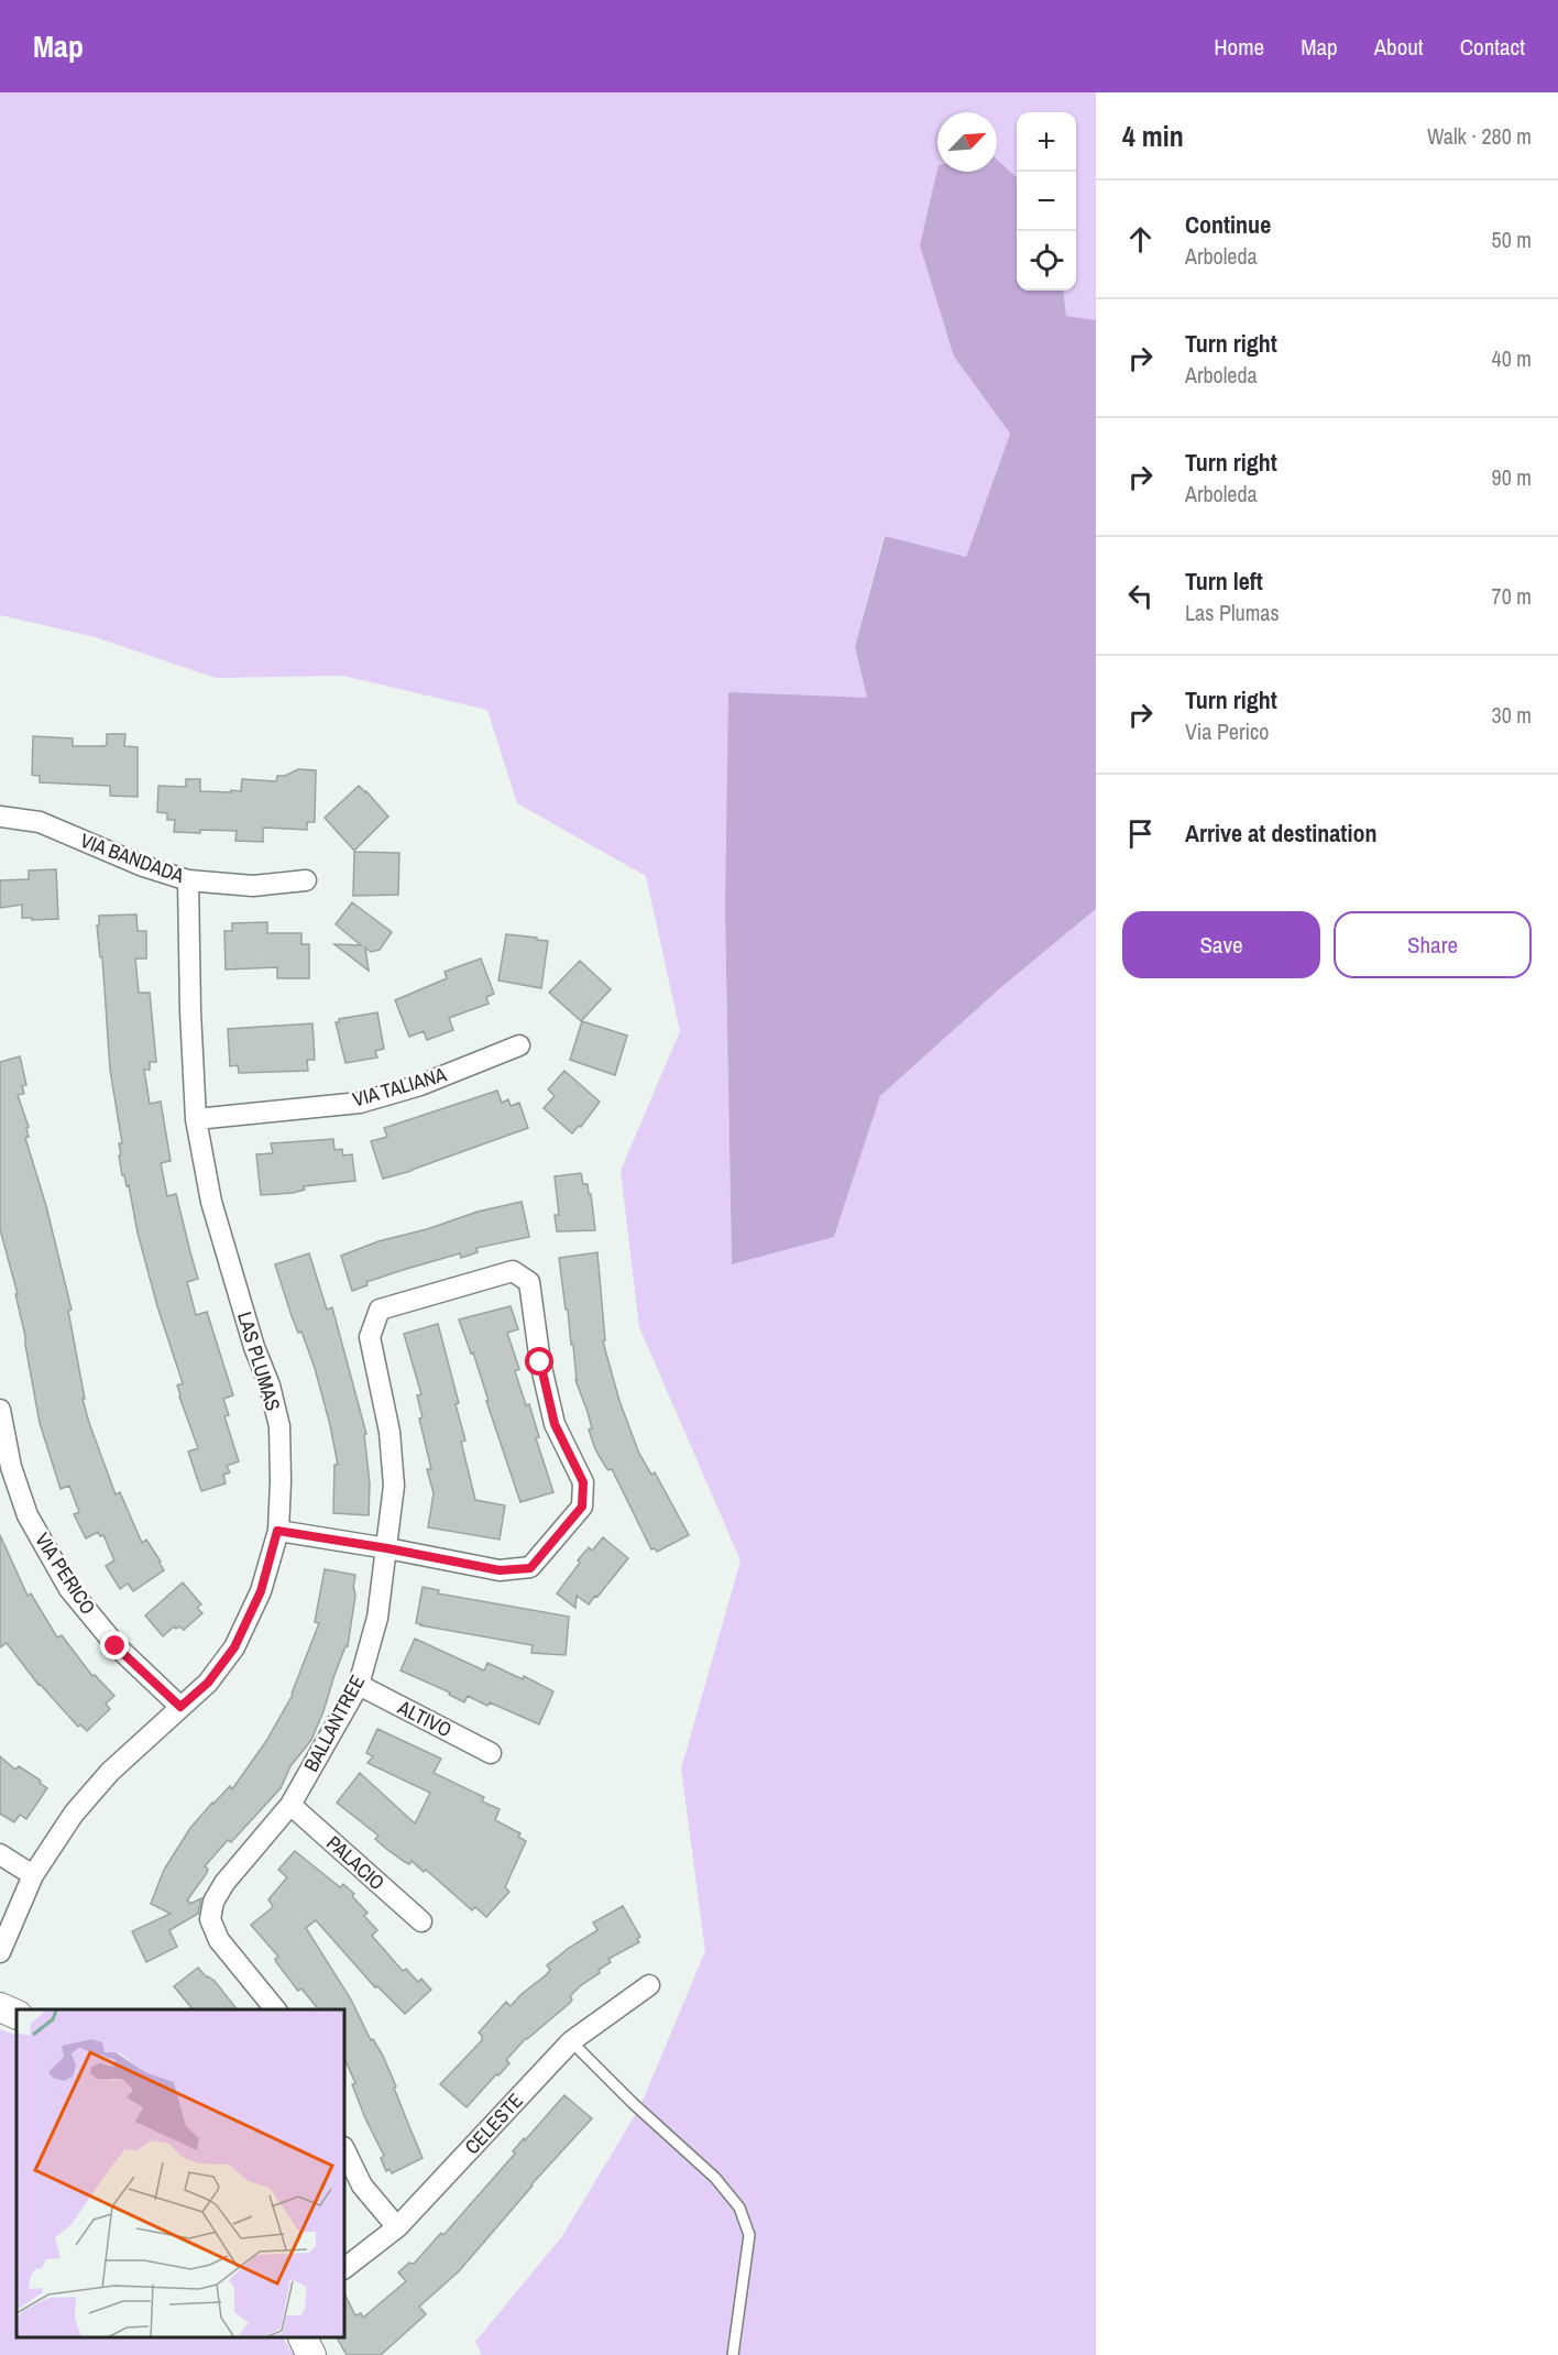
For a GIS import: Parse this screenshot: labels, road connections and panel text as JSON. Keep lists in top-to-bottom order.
{
  "streets": {
    "street": [
      "VIA BANDADA",
      "VIA TALIANA",
      "LAS PLUMAS",
      "VIA PERICO",
      "ALTIVO",
      "BALLANTREE",
      "PALACIO",
      "CELESTE"
    ]
  },
  "crossings": [
    ["VIA BANDADA", "LAS PLUMAS"],
    ["VIA TALIANA", "LAS PLUMAS"],
    ["LAS PLUMAS", "VIA PERICO"],
    ["ALTIVO", "BALLANTREE"],
    ["BALLANTREE", "PALACIO"]
  ],
  "north": "top right",
  "page": {
    "header": "Map",
    "nav": [
      "Home",
      "Map",
      "About",
      "Contact"
    ],
    "heading": ["4 min", "Walk · 280 m"],
    "map_buttons": ["+", "−"],
    "list": [
      ["Continue", "Arboleda", "50 m"],
      ["Turn right", "Arboleda", "40 m"],
      ["Turn right", "Arboleda", "90 m"],
      ["Turn left", "Las Plumas", "70 m"],
      ["Turn right", "Via Perico", "30 m"],
      "Arrive at destination"
    ],
    "buttons": ["Save", "Share"]
  }
}
